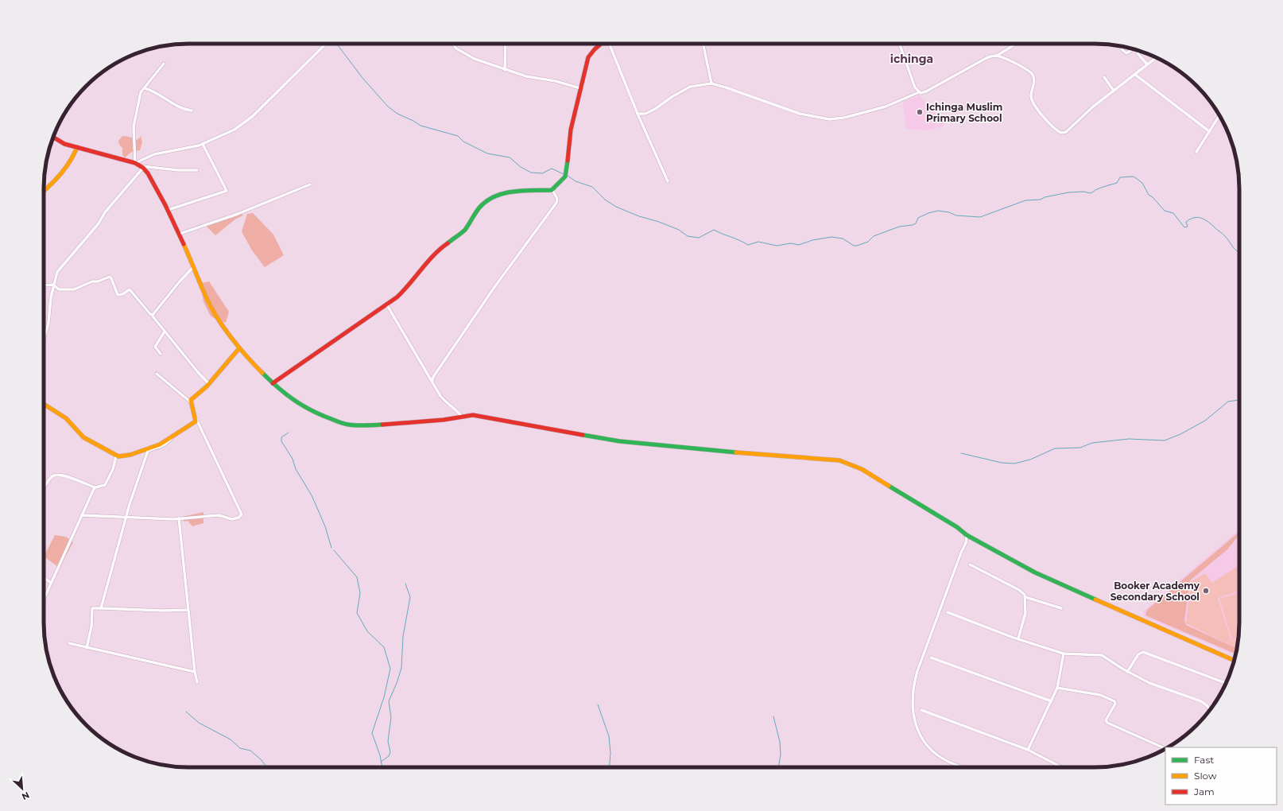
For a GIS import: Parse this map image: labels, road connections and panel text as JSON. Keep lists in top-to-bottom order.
{
  "districts": ["ichinga"],
  "places": ["Ichinga Muslim Primary School", "Booker Academy Secondary School"],
  "legend": ["Fast", "Slow", "Jam"],
  "north": "bottom right"
}
